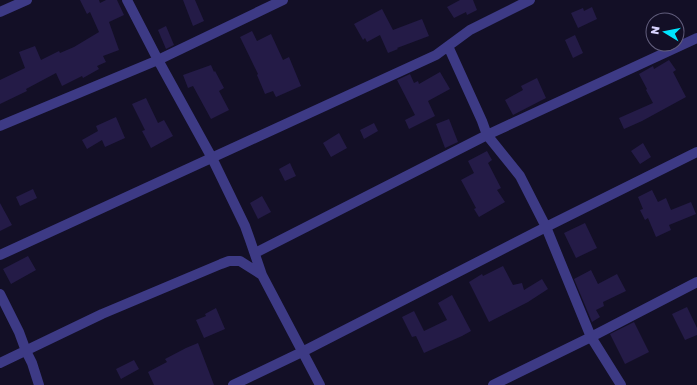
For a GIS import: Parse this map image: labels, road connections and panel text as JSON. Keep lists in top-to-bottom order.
{
  "north": "left"
}
